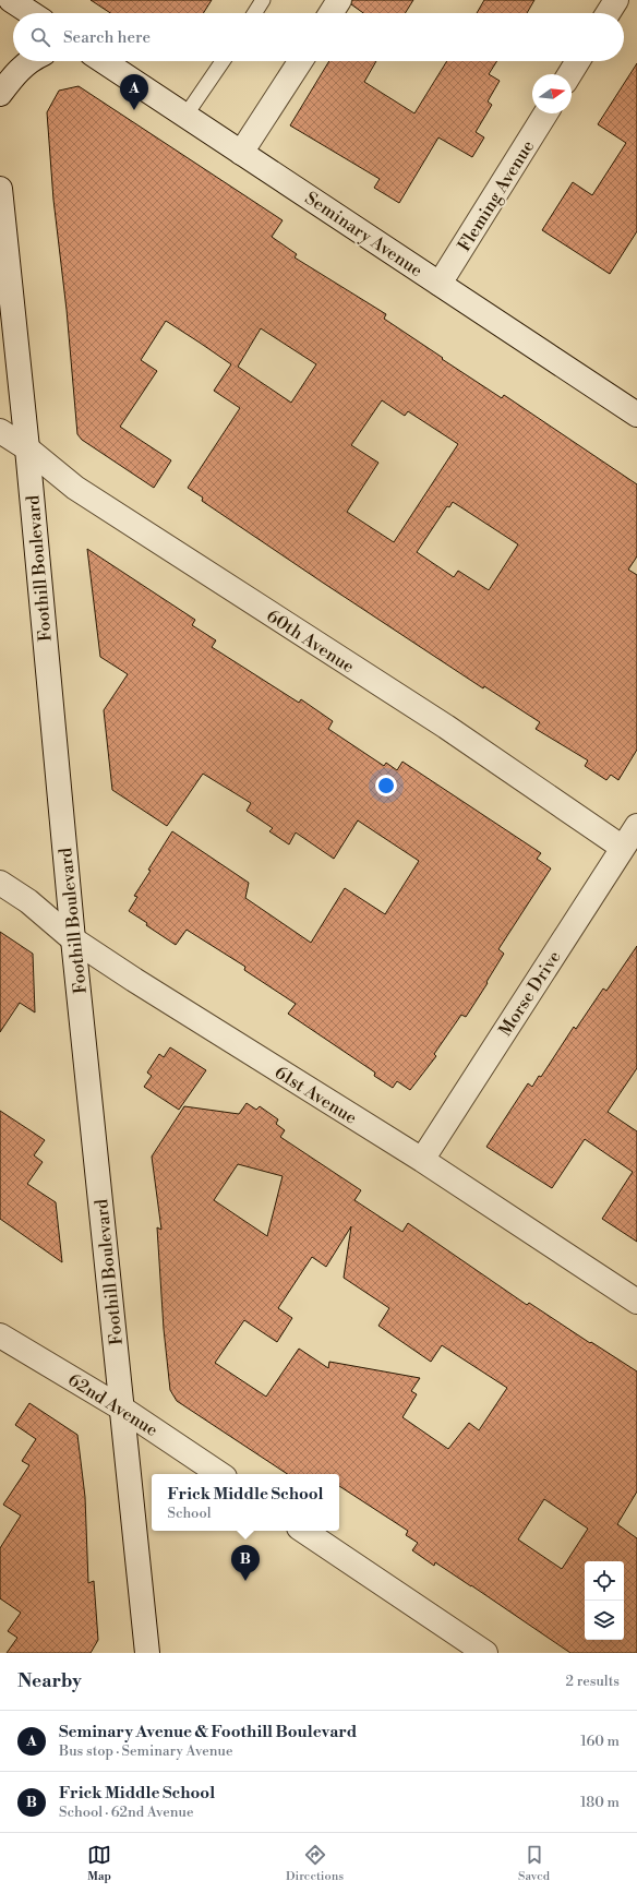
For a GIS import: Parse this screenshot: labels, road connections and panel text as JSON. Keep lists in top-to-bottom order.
{
  "streets": {
    "street": [
      "Fleming Avenue",
      "Seminary Avenue",
      "Foothill Boulevard",
      "60th Avenue",
      "Morse Drive",
      "61st Avenue",
      "62nd Avenue"
    ]
  },
  "crossings": [
    ["Fleming Avenue", "Seminary Avenue"],
    ["Foothill Boulevard", "60th Avenue"],
    ["Foothill Boulevard", "61st Avenue"],
    ["Foothill Boulevard", "62nd Avenue"],
    ["60th Avenue", "Morse Drive"],
    ["Morse Drive", "61st Avenue"]
  ],
  "north": "right",
  "page": {
    "search": "Search here",
    "pins": ["A", "B"],
    "popup": ["Frick Middle School", "School"],
    "heading": ["Nearby", "2 results"],
    "list": [
      {
        "mark": "A",
        "name": "Seminary Avenue & Foothill Boulevard",
        "note": "Bus stop · Seminary Avenue",
        "value": "160 m"
      },
      {
        "mark": "B",
        "name": "Frick Middle School",
        "note": "School · 62nd Avenue",
        "value": "180 m"
      }
    ],
    "nav": ["Map", "Directions", "Saved"]
  }
}
